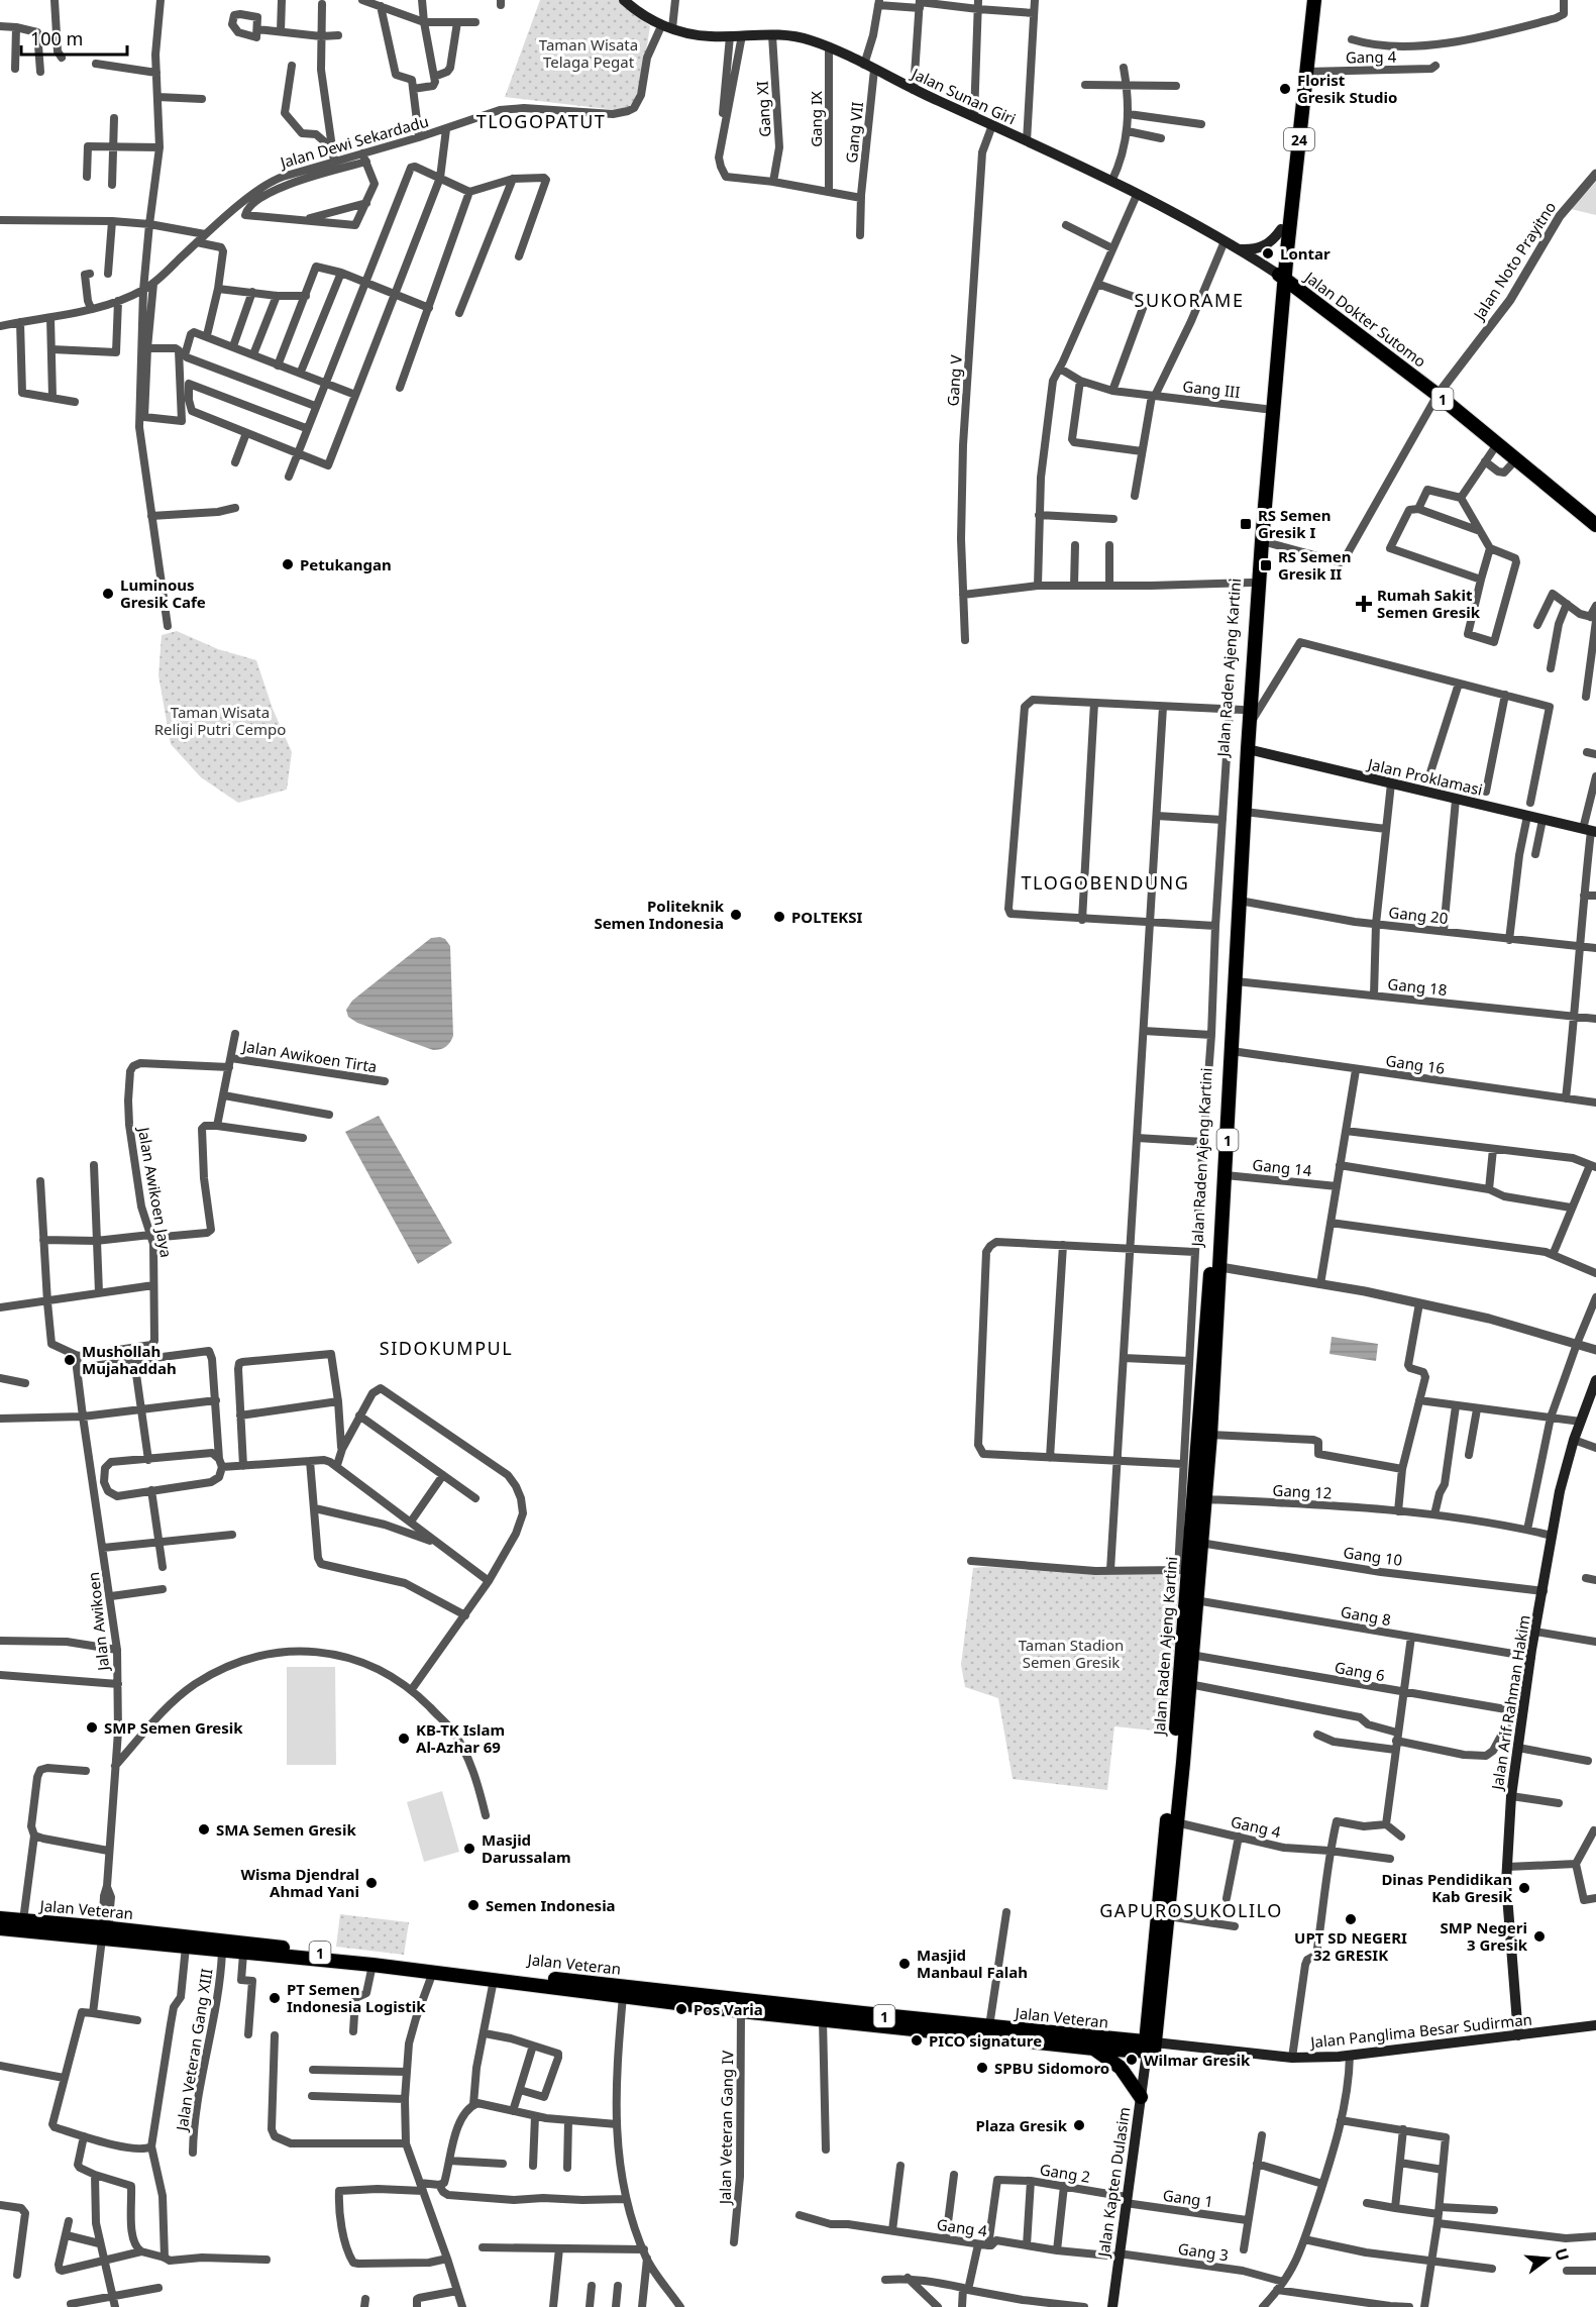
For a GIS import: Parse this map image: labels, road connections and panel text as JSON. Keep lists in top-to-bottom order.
{
  "streets": {
    "highway": [
      "24",
      "Jalan Dokter Sutomo",
      "1",
      "Jalan Raden Ajeng Kartini",
      "Jalan Veteran"
    ],
    "main road": [
      "Jalan Sunan Giri",
      "Jalan Proklamasi",
      "Jalan Arif Rahman Hakim",
      "Jalan Panglima Besar Sudirman",
      "Jalan Kapten Dulasim"
    ],
    "street": [
      "Gang 4",
      "Gang XI",
      "Gang IX",
      "Gang VII",
      "Jalan Dewi Sekardadu",
      "Jalan Noto Prayitno",
      "Gang V",
      "Gang III",
      "Gang 20",
      "Gang 18",
      "Jalan Awikoen Tirta",
      "Gang 16",
      "Gang 14",
      "Jalan Awikoen Jaya",
      "Gang 12",
      "Gang 10",
      "Gang 8",
      "Jalan Awikoen",
      "Gang 6",
      "Jalan Veteran Gang XIII",
      "Jalan Veteran Gang IV",
      "Gang 2",
      "Gang 1",
      "Gang 3"
    ]
  },
  "crossings": [
    ["Gang 4", "24"],
    ["Gang 4", "Jalan Raden Ajeng Kartini"],
    ["Gang 4", "Gang 2"],
    ["Gang 4", "Jalan Kapten Dulasim"],
    ["Gang 4", "Gang 3"],
    ["Jalan Sunan Giri", "Gang XI"],
    ["Jalan Sunan Giri", "Gang IX"],
    ["Jalan Sunan Giri", "Gang VII"],
    ["Jalan Sunan Giri", "24"],
    ["Jalan Sunan Giri", "Jalan Dewi Sekardadu"],
    ["Jalan Sunan Giri", "Jalan Dokter Sutomo"],
    ["Jalan Sunan Giri", "Gang V"],
    ["Jalan Sunan Giri", "Jalan Raden Ajeng Kartini"],
    ["24", "Jalan Dokter Sutomo"],
    ["24", "Jalan Raden Ajeng Kartini"],
    ["Jalan Noto Prayitno", "Jalan Dokter Sutomo"],
    ["Jalan Dokter Sutomo", "Jalan Raden Ajeng Kartini"],
    ["Gang III", "Jalan Raden Ajeng Kartini"],
    ["Jalan Raden Ajeng Kartini", "Jalan Proklamasi"],
    ["Jalan Raden Ajeng Kartini", "Gang 20"],
    ["Jalan Raden Ajeng Kartini", "Gang 18"],
    ["Jalan Raden Ajeng Kartini", "Gang 16"],
    ["Jalan Raden Ajeng Kartini", "Gang 14"],
    ["Jalan Raden Ajeng Kartini", "Gang 12"],
    ["Jalan Raden Ajeng Kartini", "Gang 10"],
    ["Jalan Raden Ajeng Kartini", "Gang 8"],
    ["Jalan Raden Ajeng Kartini", "Gang 6"],
    ["Jalan Raden Ajeng Kartini", "Jalan Veteran"],
    ["Jalan Raden Ajeng Kartini", "Jalan Panglima Besar Sudirman"],
    ["Jalan Raden Ajeng Kartini", "Jalan Kapten Dulasim"],
    ["Jalan Awikoen Jaya", "Jalan Awikoen"],
    ["Gang 12", "Jalan Arif Rahman Hakim"],
    ["Gang 10", "Jalan Arif Rahman Hakim"],
    ["Gang 8", "Jalan Arif Rahman Hakim"],
    ["Jalan Awikoen", "Jalan Veteran"],
    ["Gang 6", "Jalan Arif Rahman Hakim"],
    ["Jalan Arif Rahman Hakim", "Jalan Panglima Besar Sudirman"],
    ["Jalan Veteran", "Jalan Panglima Besar Sudirman"],
    ["Jalan Veteran", "Jalan Veteran Gang XIII"],
    ["Jalan Veteran", "Jalan Veteran Gang IV"],
    ["Jalan Veteran", "Jalan Kapten Dulasim"],
    ["Jalan Panglima Besar Sudirman", "Jalan Kapten Dulasim"],
    ["Gang 2", "Jalan Kapten Dulasim"],
    ["Gang 2", "Gang 1"],
    ["Jalan Kapten Dulasim", "Gang 1"],
    ["Jalan Kapten Dulasim", "Gang 3"]
  ],
  "districts": [
    "TLOGOPATUT",
    "SUKORAME",
    "TLOGOBENDUNG",
    "SIDOKUMPUL",
    "GAPUROSUKOLILO"
  ],
  "parks": ["Taman Wisata Telaga Pegat", "Taman Wisata Religi Putri Cempo", "Taman Stadion Semen Gresik"],
  "places": {
    "other": [
      "Florist Gresik Studio",
      "Lontar",
      "Petukangan",
      "Luminous Gresik Cafe",
      "Politeknik Semen Indonesia",
      "POLTEKSI",
      "Mushollah Mujahaddah",
      "SMP Semen Gresik",
      "KB-TK Islam Al-Azhar 69",
      "SMA Semen Gresik",
      "Masjid Darussalam",
      "Wisma Djendral Ahmad Yani",
      "Dinas Pendidikan Kab Gresik",
      "Semen Indonesia",
      "UPT SD NEGERI 32 GRESIK",
      "SMP Negeri 3 Gresik",
      "Masjid Manbaul Falah",
      "PT Semen Indonesia Logistik",
      "Pos Varia",
      "PICO signature",
      "Wilmar Gresik",
      "SPBU Sidomoro",
      "Plaza Gresik"
    ],
    "transit": ["RS Semen Gresik I", "RS Semen Gresik II"],
    "health": ["Rumah Sakit Semen Gresik"]
  },
  "scale_bar": "100 m",
  "north": "right"
}
